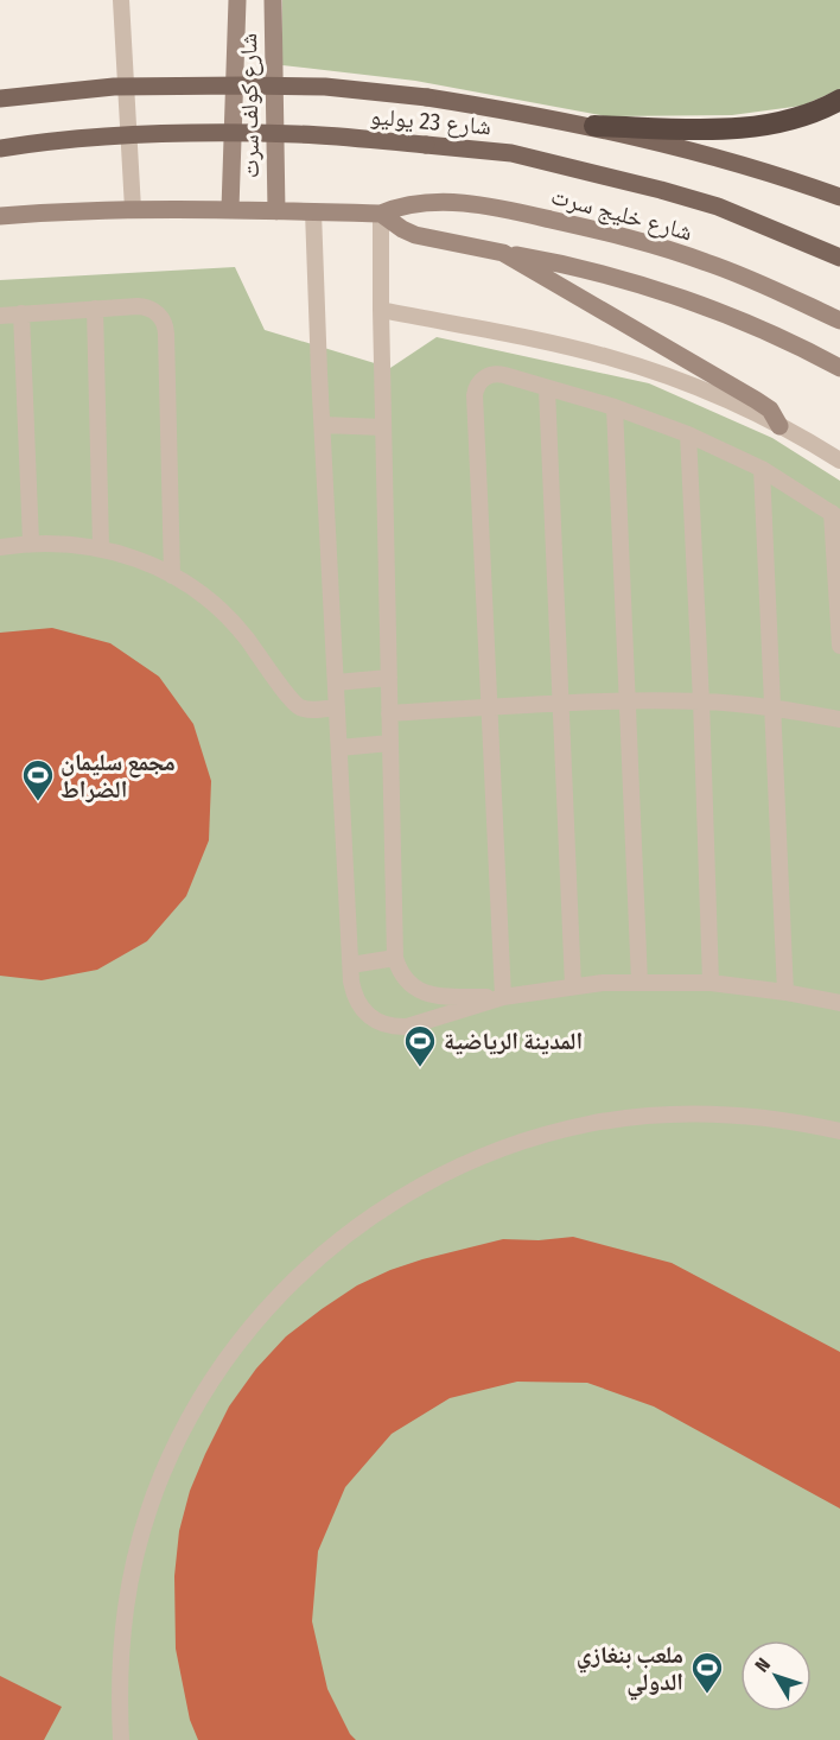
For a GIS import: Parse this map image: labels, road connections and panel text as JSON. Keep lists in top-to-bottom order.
{
  "streets": {
    "main road": ["شارع كولف سرت", "شارع 23 يوليو", "شارع خليج سرت"]
  },
  "places": {
    "sports": ["مجمع سليمان الضراط", "المدينة الرياضية", "ملعب بنغازي الدولي"]
  },
  "north": "top left"
}
